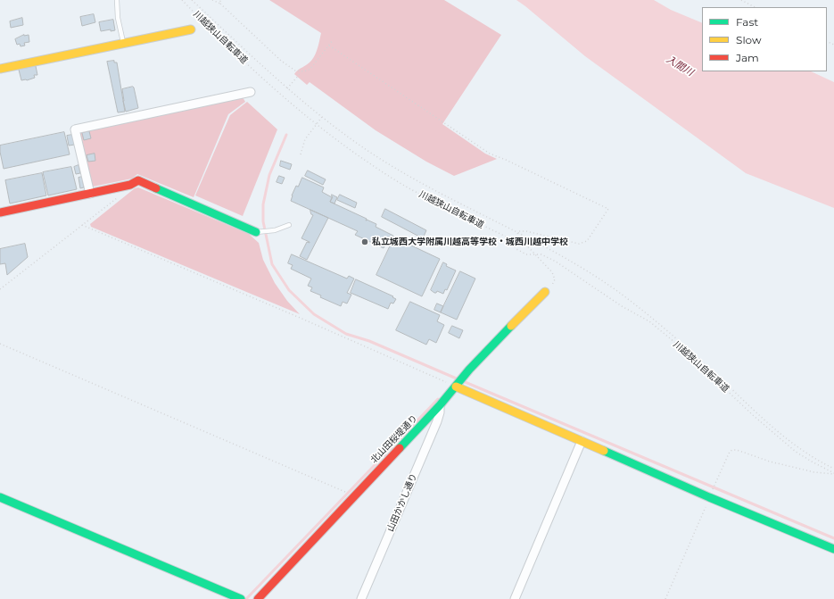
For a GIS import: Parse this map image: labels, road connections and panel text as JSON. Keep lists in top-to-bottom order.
{
  "streets": {
    "street": ["北山田桜堤通り", "山田かかし通り"],
    "path": ["川越狭山自転車道"]
  },
  "crossings": [
    ["北山田桜堤通り", "山田かかし通り"]
  ],
  "water": ["入間川"],
  "places": ["私立城西大学附属川越高等学校・城西川越中学校"],
  "legend": ["Fast", "Slow", "Jam"]
}
